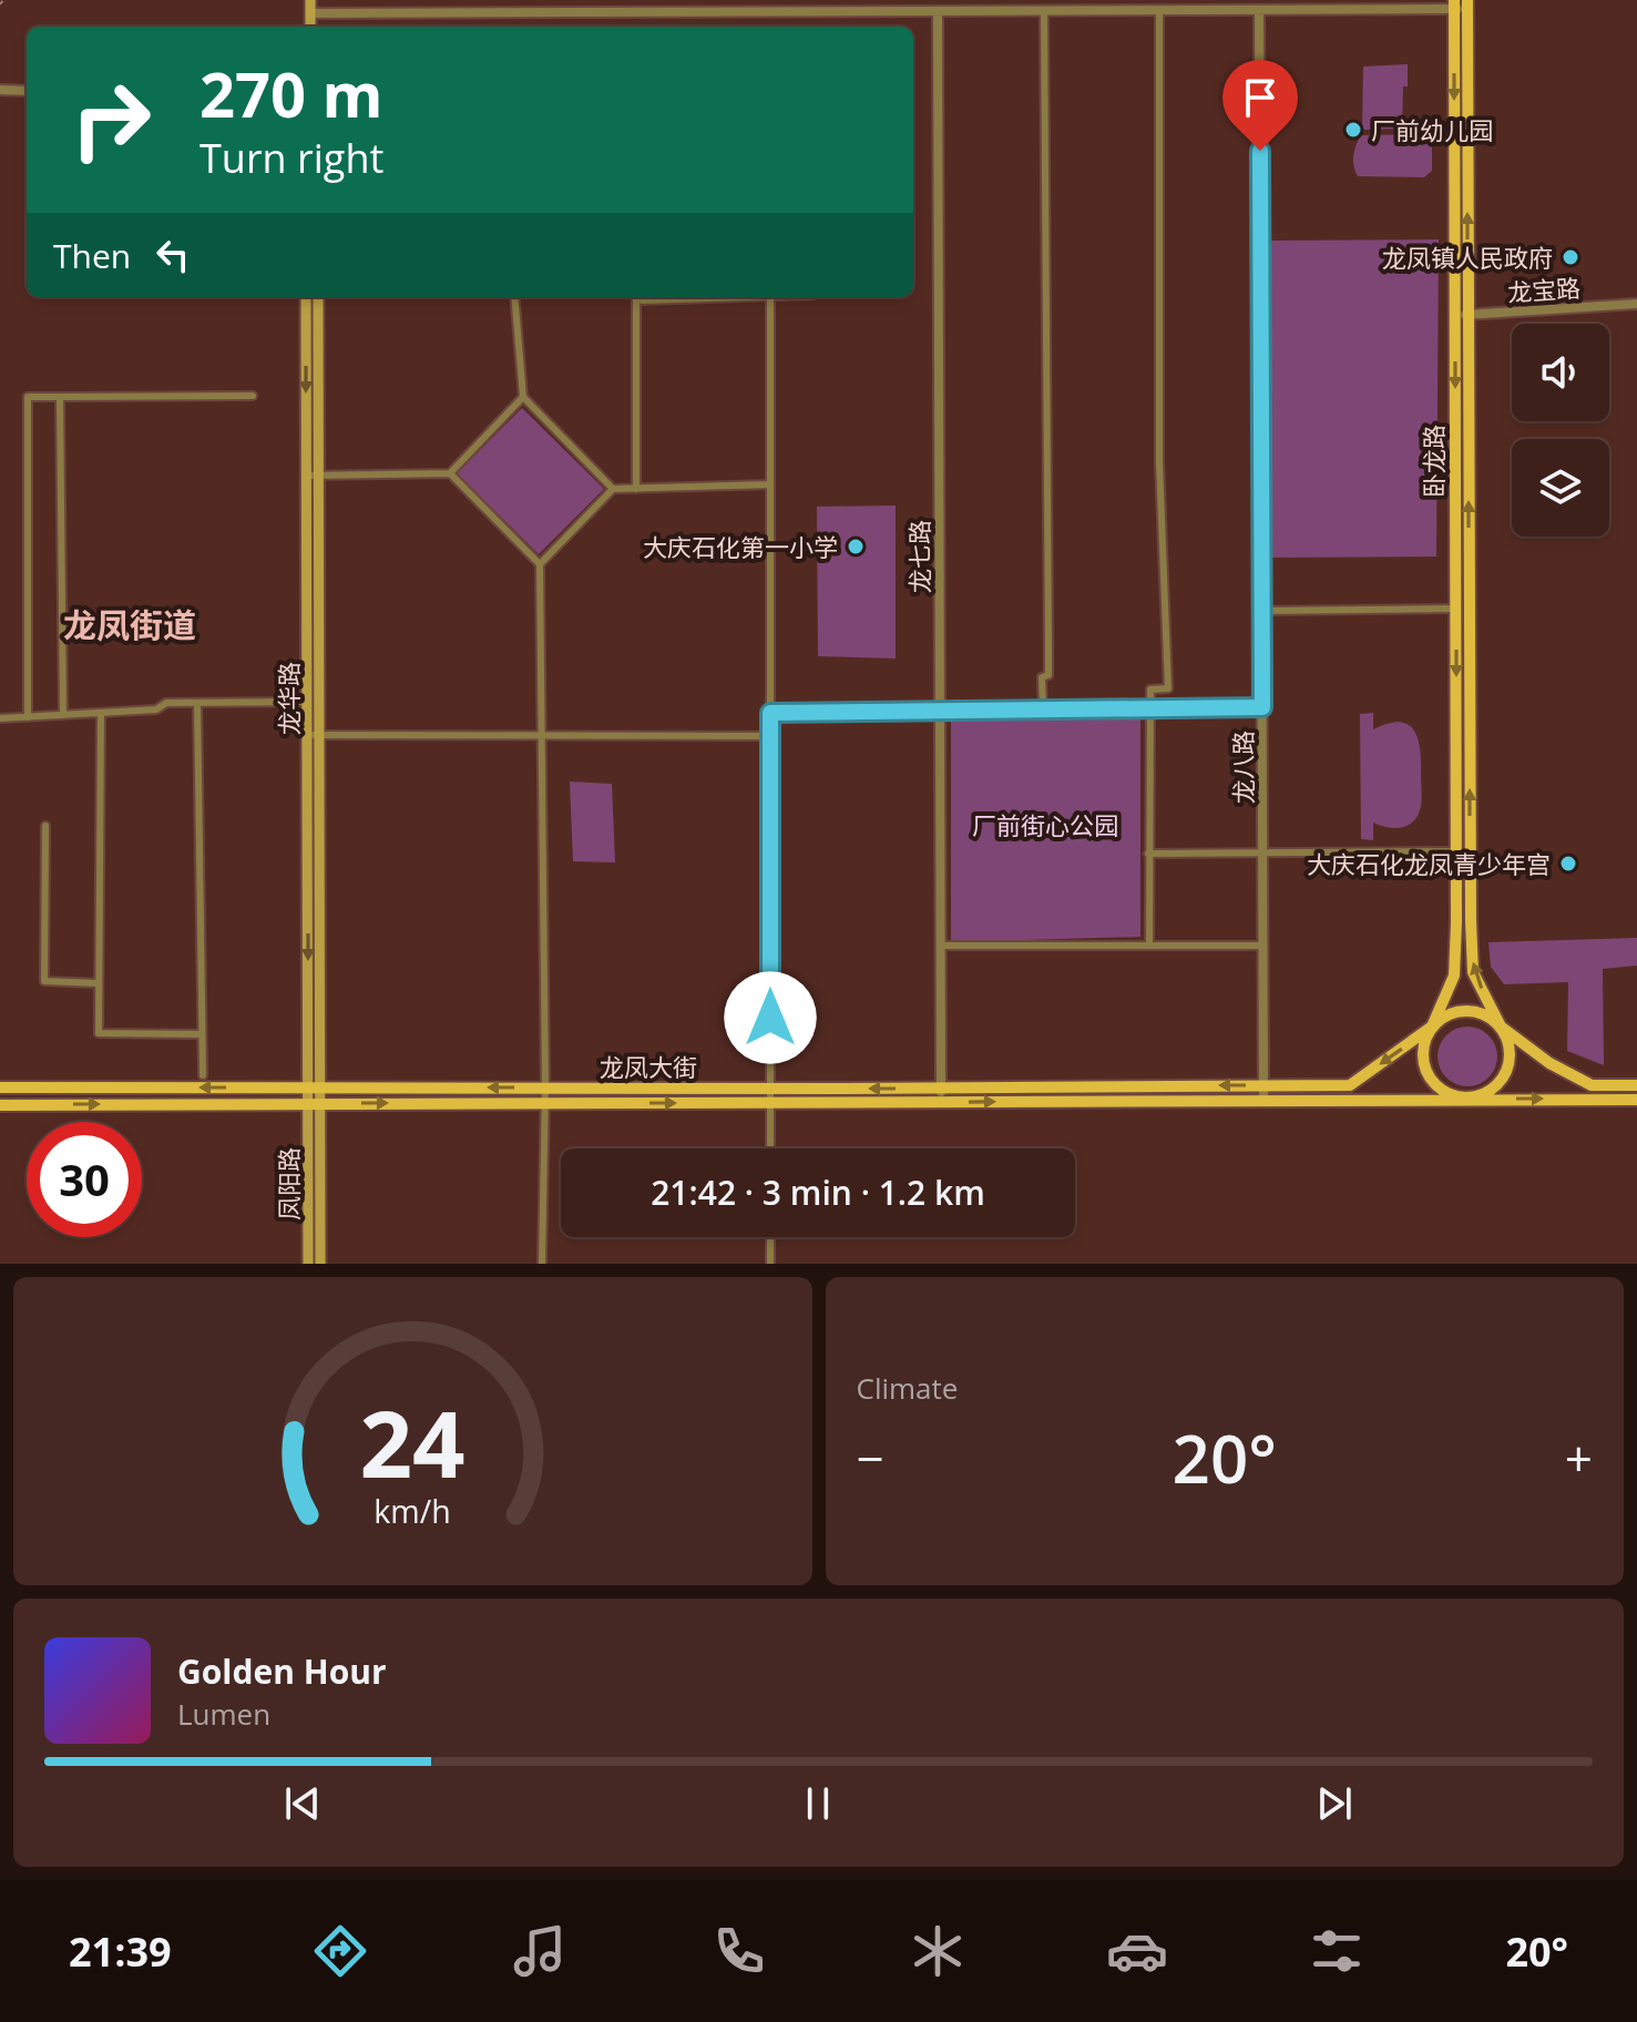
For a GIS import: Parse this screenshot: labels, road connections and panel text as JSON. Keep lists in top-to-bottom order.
{
  "streets": {
    "main road": [
      "卧龙路",
      "龙华路",
      "龙凤大街",
      "凤阳路"
    ],
    "street": ["龙宝路", "龙七路", "龙八路"]
  },
  "crossings": [
    ["龙宝路", "卧龙路"],
    ["卧龙路", "龙凤大街"],
    ["龙七路", "龙凤大街"],
    ["龙八路", "龙凤大街"],
    ["龙凤大街", "凤阳路"]
  ],
  "districts": ["龙凤街道"],
  "parks": ["厂前街心公园"],
  "places": [
    "厂前幼儿园",
    "龙凤镇人民政府",
    "大庆石化第一小学",
    "大庆石化龙凤青少年宫"
  ],
  "page": {
    "turn": ["270 m", "Turn right"],
    "then": "Then",
    "limit": "30",
    "trip": "21:42 · 3 min · 1.2 km",
    "tile": "Climate",
    "heat": ["−", "20°", "+"],
    "song": ["Golden Hour", "Lumen"],
    "tabs": ["21:39", "20°"],
    "gauge": ["24", "km/h"]
  }
}
